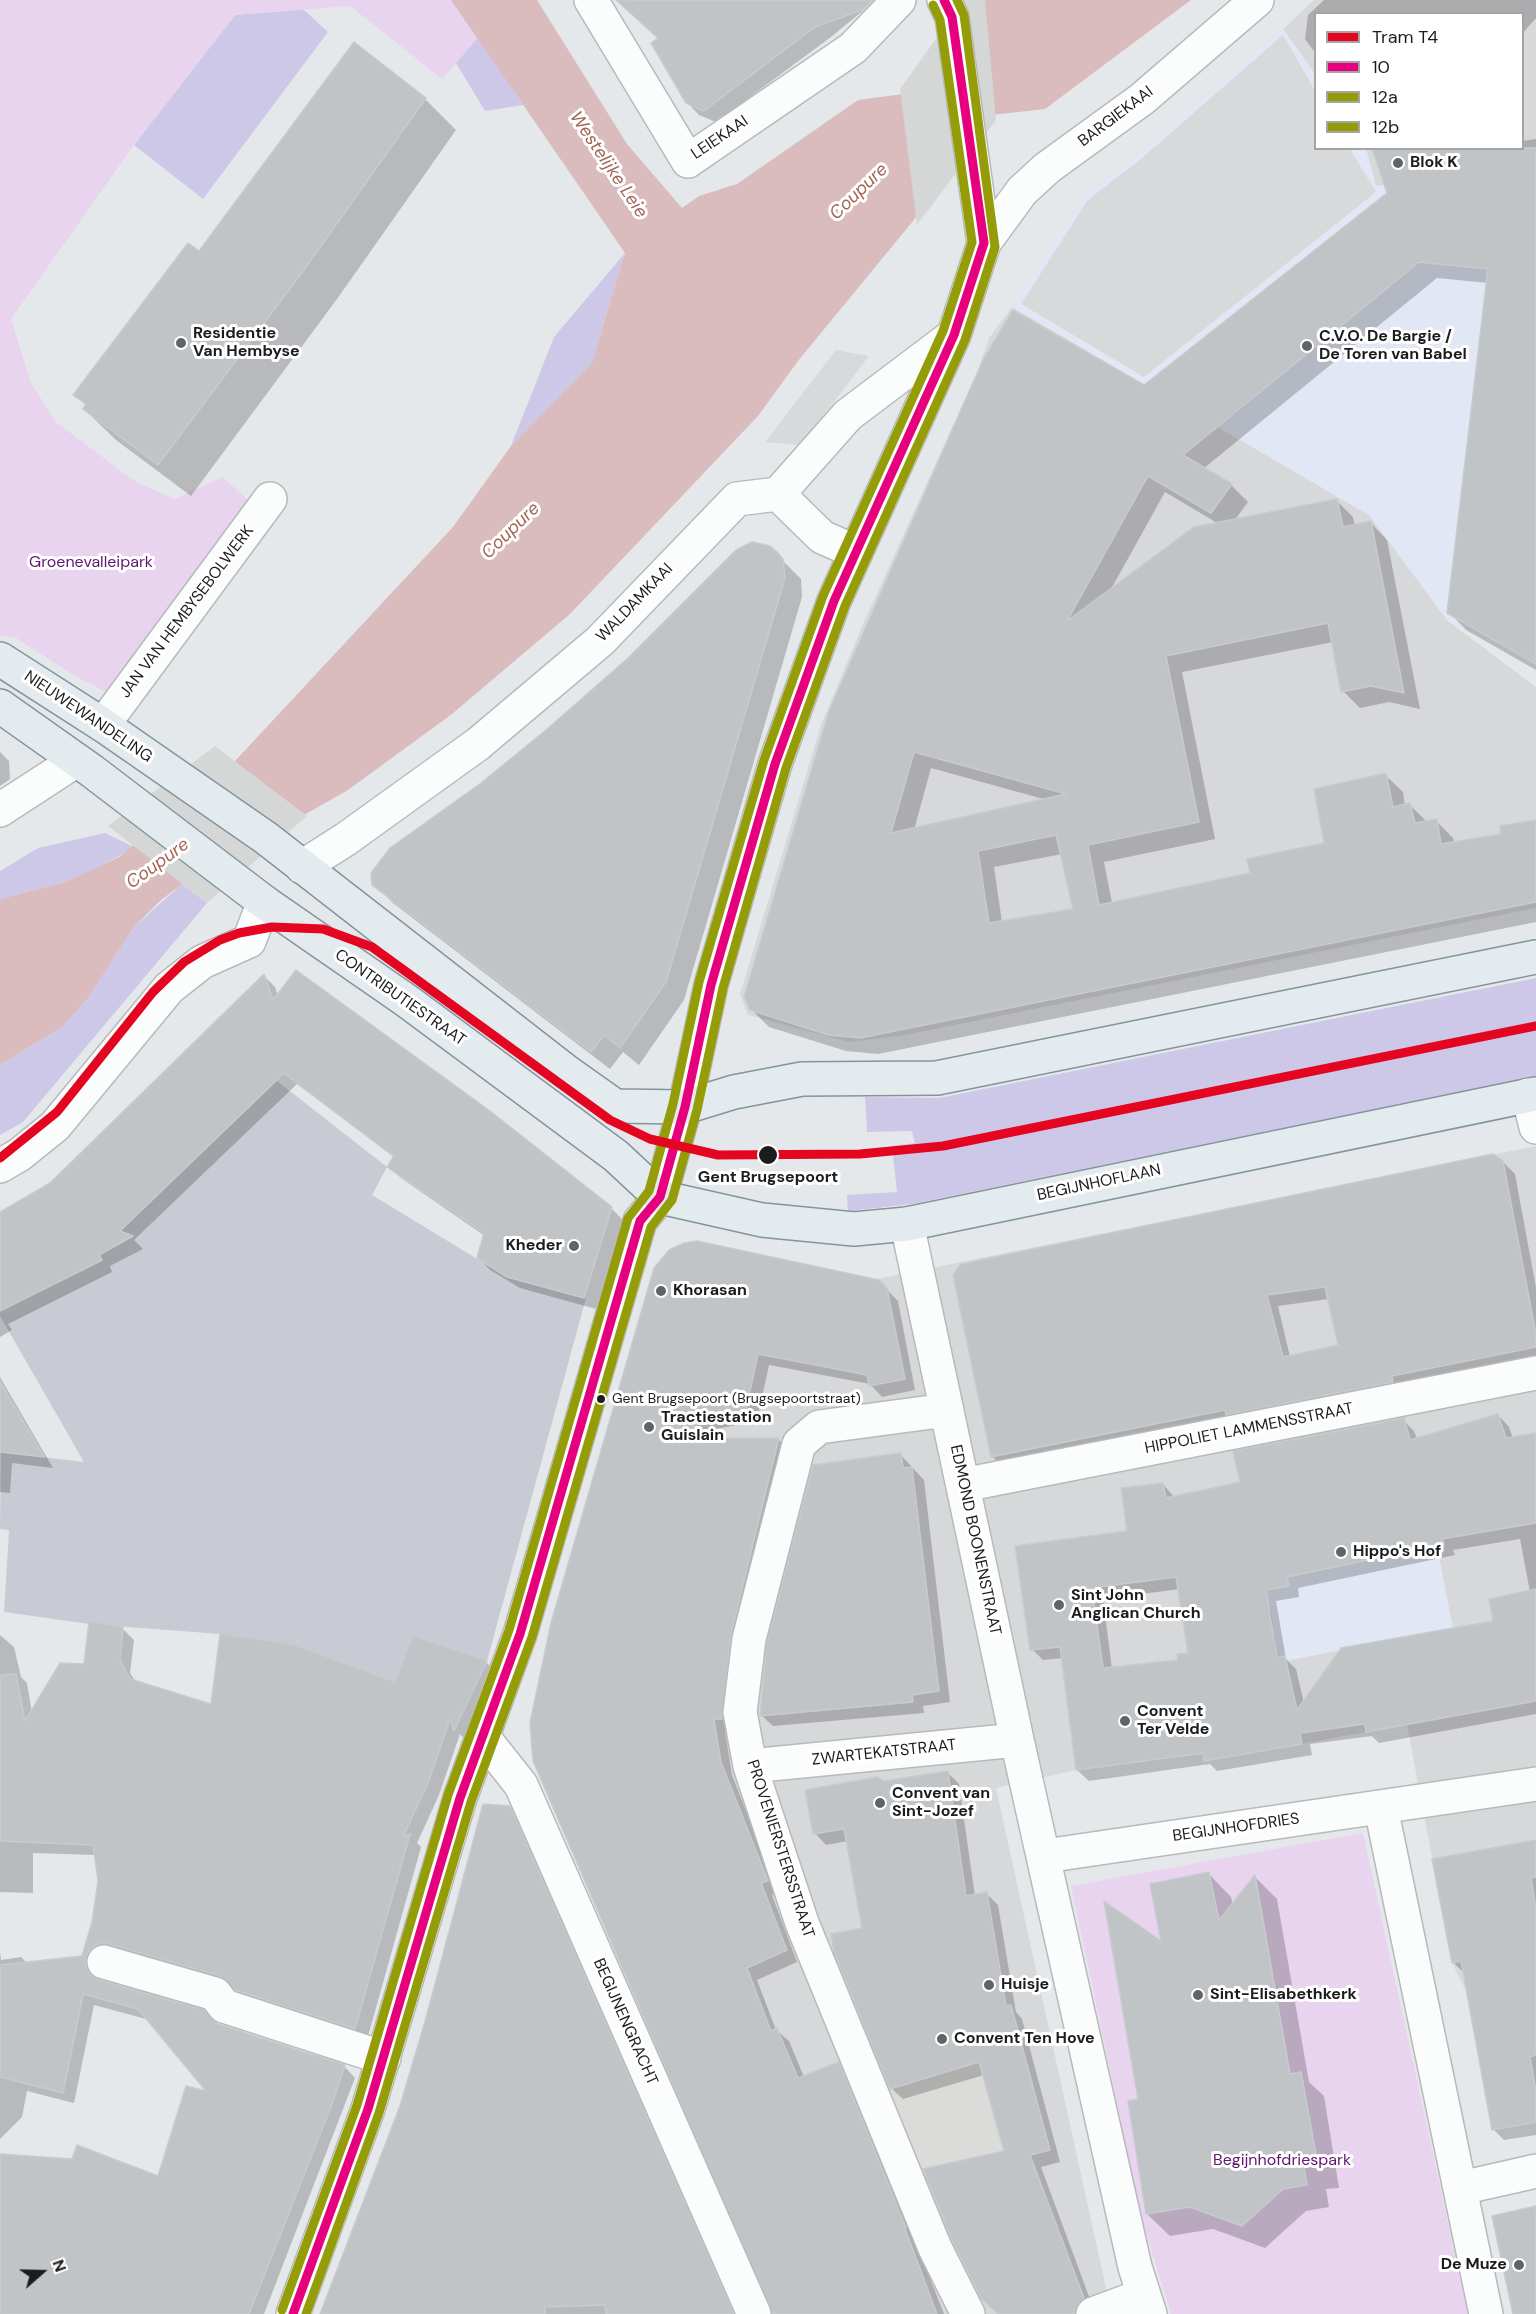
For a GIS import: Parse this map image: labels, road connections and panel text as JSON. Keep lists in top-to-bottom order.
{
  "streets": {
    "main road": ["NIEUWEWANDELING", "CONTRIBUTIESTRAAT", "BEGIJNHOFLAAN"],
    "street": [
      "BARGIEKAAI",
      "LEIEKAAI",
      "WALDAMKAAI",
      "JAN VAN HEMBYSEBOLWERK",
      "HIPPOLIET LAMMENSSTRAAT",
      "EDMOND BOONENSTRAAT",
      "ZWARTEKATSTRAAT",
      "BEGIJNHOFDRIES",
      "PROVENIERSTERSSTRAAT",
      "BEGIJNENGRACHT"
    ]
  },
  "crossings": [
    ["WALDAMKAAI", "NIEUWEWANDELING"],
    ["JAN VAN HEMBYSEBOLWERK", "NIEUWEWANDELING"],
    ["CONTRIBUTIESTRAAT", "BEGIJNHOFLAAN"],
    ["BEGIJNHOFLAAN", "EDMOND BOONENSTRAAT"],
    ["HIPPOLIET LAMMENSSTRAAT", "EDMOND BOONENSTRAAT"],
    ["EDMOND BOONENSTRAAT", "ZWARTEKATSTRAAT"],
    ["EDMOND BOONENSTRAAT", "BEGIJNHOFDRIES"],
    ["EDMOND BOONENSTRAAT", "PROVENIERSTERSSTRAAT"],
    ["ZWARTEKATSTRAAT", "PROVENIERSTERSSTRAAT"]
  ],
  "water": ["Westelijke Leie", "Coupure"],
  "parks": ["Groenevalleipark", "Begijnhofdriespark"],
  "places": [
    "Blok K",
    "Residentie Van Hembyse",
    "C.V.O. De Bargie / De Toren van Babel",
    "Gent Brugsepoort",
    "Kheder",
    "Khorasan",
    "Gent Brugsepoort (Brugsepoortstraat)",
    "Tractiestation Guislain",
    "Hippo's Hof",
    "Sint John Anglican Church",
    "Convent Ter Velde",
    "Convent van Sint-Jozef",
    "Huisje",
    "Sint-Elisabethkerk",
    "Convent Ten Hove",
    "De Muze"
  ],
  "lines": [
    "transit line 10",
    "transit line 12a",
    "transit line 12b",
    "tram line T4"
  ],
  "legend": [
    "Tram T4",
    "10",
    "12a",
    "12b"
  ],
  "north": "right"
}
